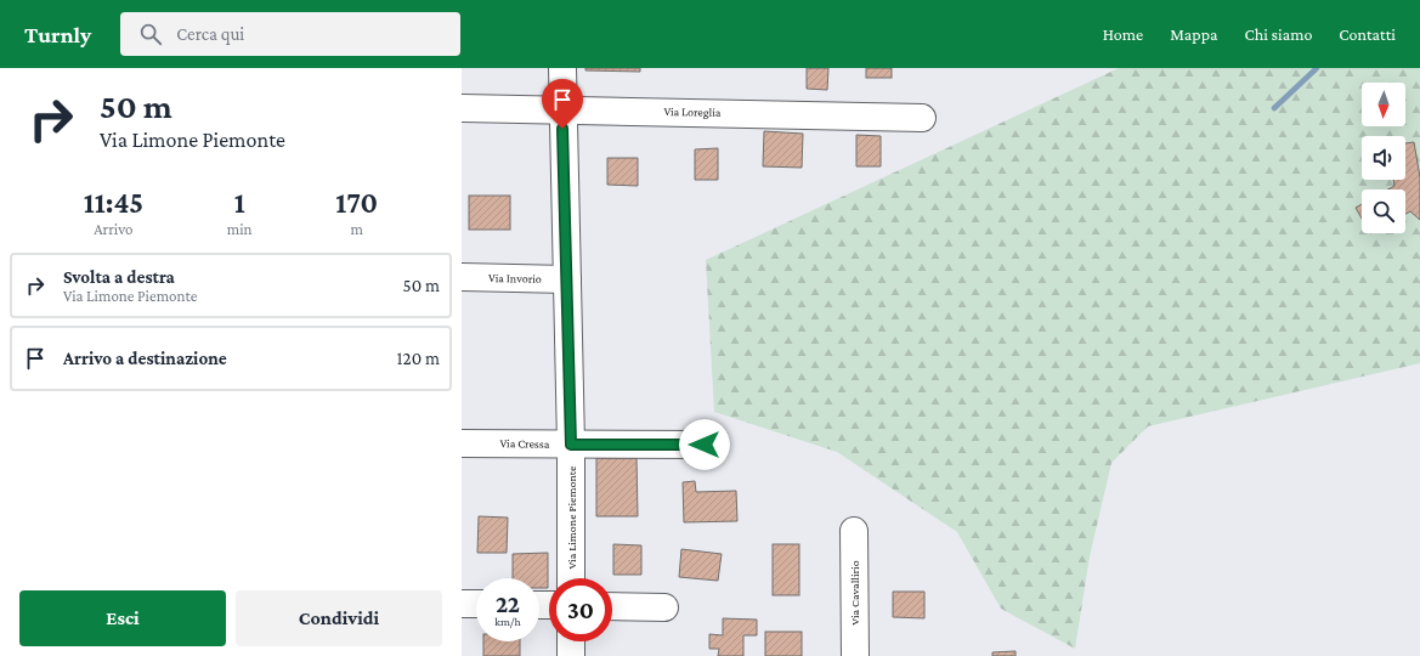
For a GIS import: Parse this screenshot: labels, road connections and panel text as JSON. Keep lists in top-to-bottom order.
{
  "streets": {
    "street": [
      "Via Loreglia",
      "Via Invorio",
      "Via Cressa",
      "Via Limone Piemonte",
      "Via Cavallirio"
    ]
  },
  "crossings": [
    ["Via Loreglia", "Via Limone Piemonte"],
    ["Via Invorio", "Via Limone Piemonte"],
    ["Via Cressa", "Via Limone Piemonte"]
  ],
  "north": "bottom",
  "page": {
    "header": "Turnly",
    "search": "Cerca qui",
    "nav": [
      "Home",
      "Mappa",
      "Chi siamo",
      "Contatti"
    ],
    "turn": ["50 m", "Via Limone Piemonte"],
    "eta": [
      "11:45",
      "Arrivo",
      "1",
      "min",
      "170",
      "m"
    ],
    "list": [
      {
        "name": "Svolta a destra",
        "note": "Via Limone Piemonte",
        "value": "50 m"
      },
      {
        "name": "Arrivo a destinazione",
        "value": "120 m"
      }
    ],
    "speed": "22 km/h",
    "limit": "30",
    "buttons": ["Esci", "Condividi"]
  }
}
